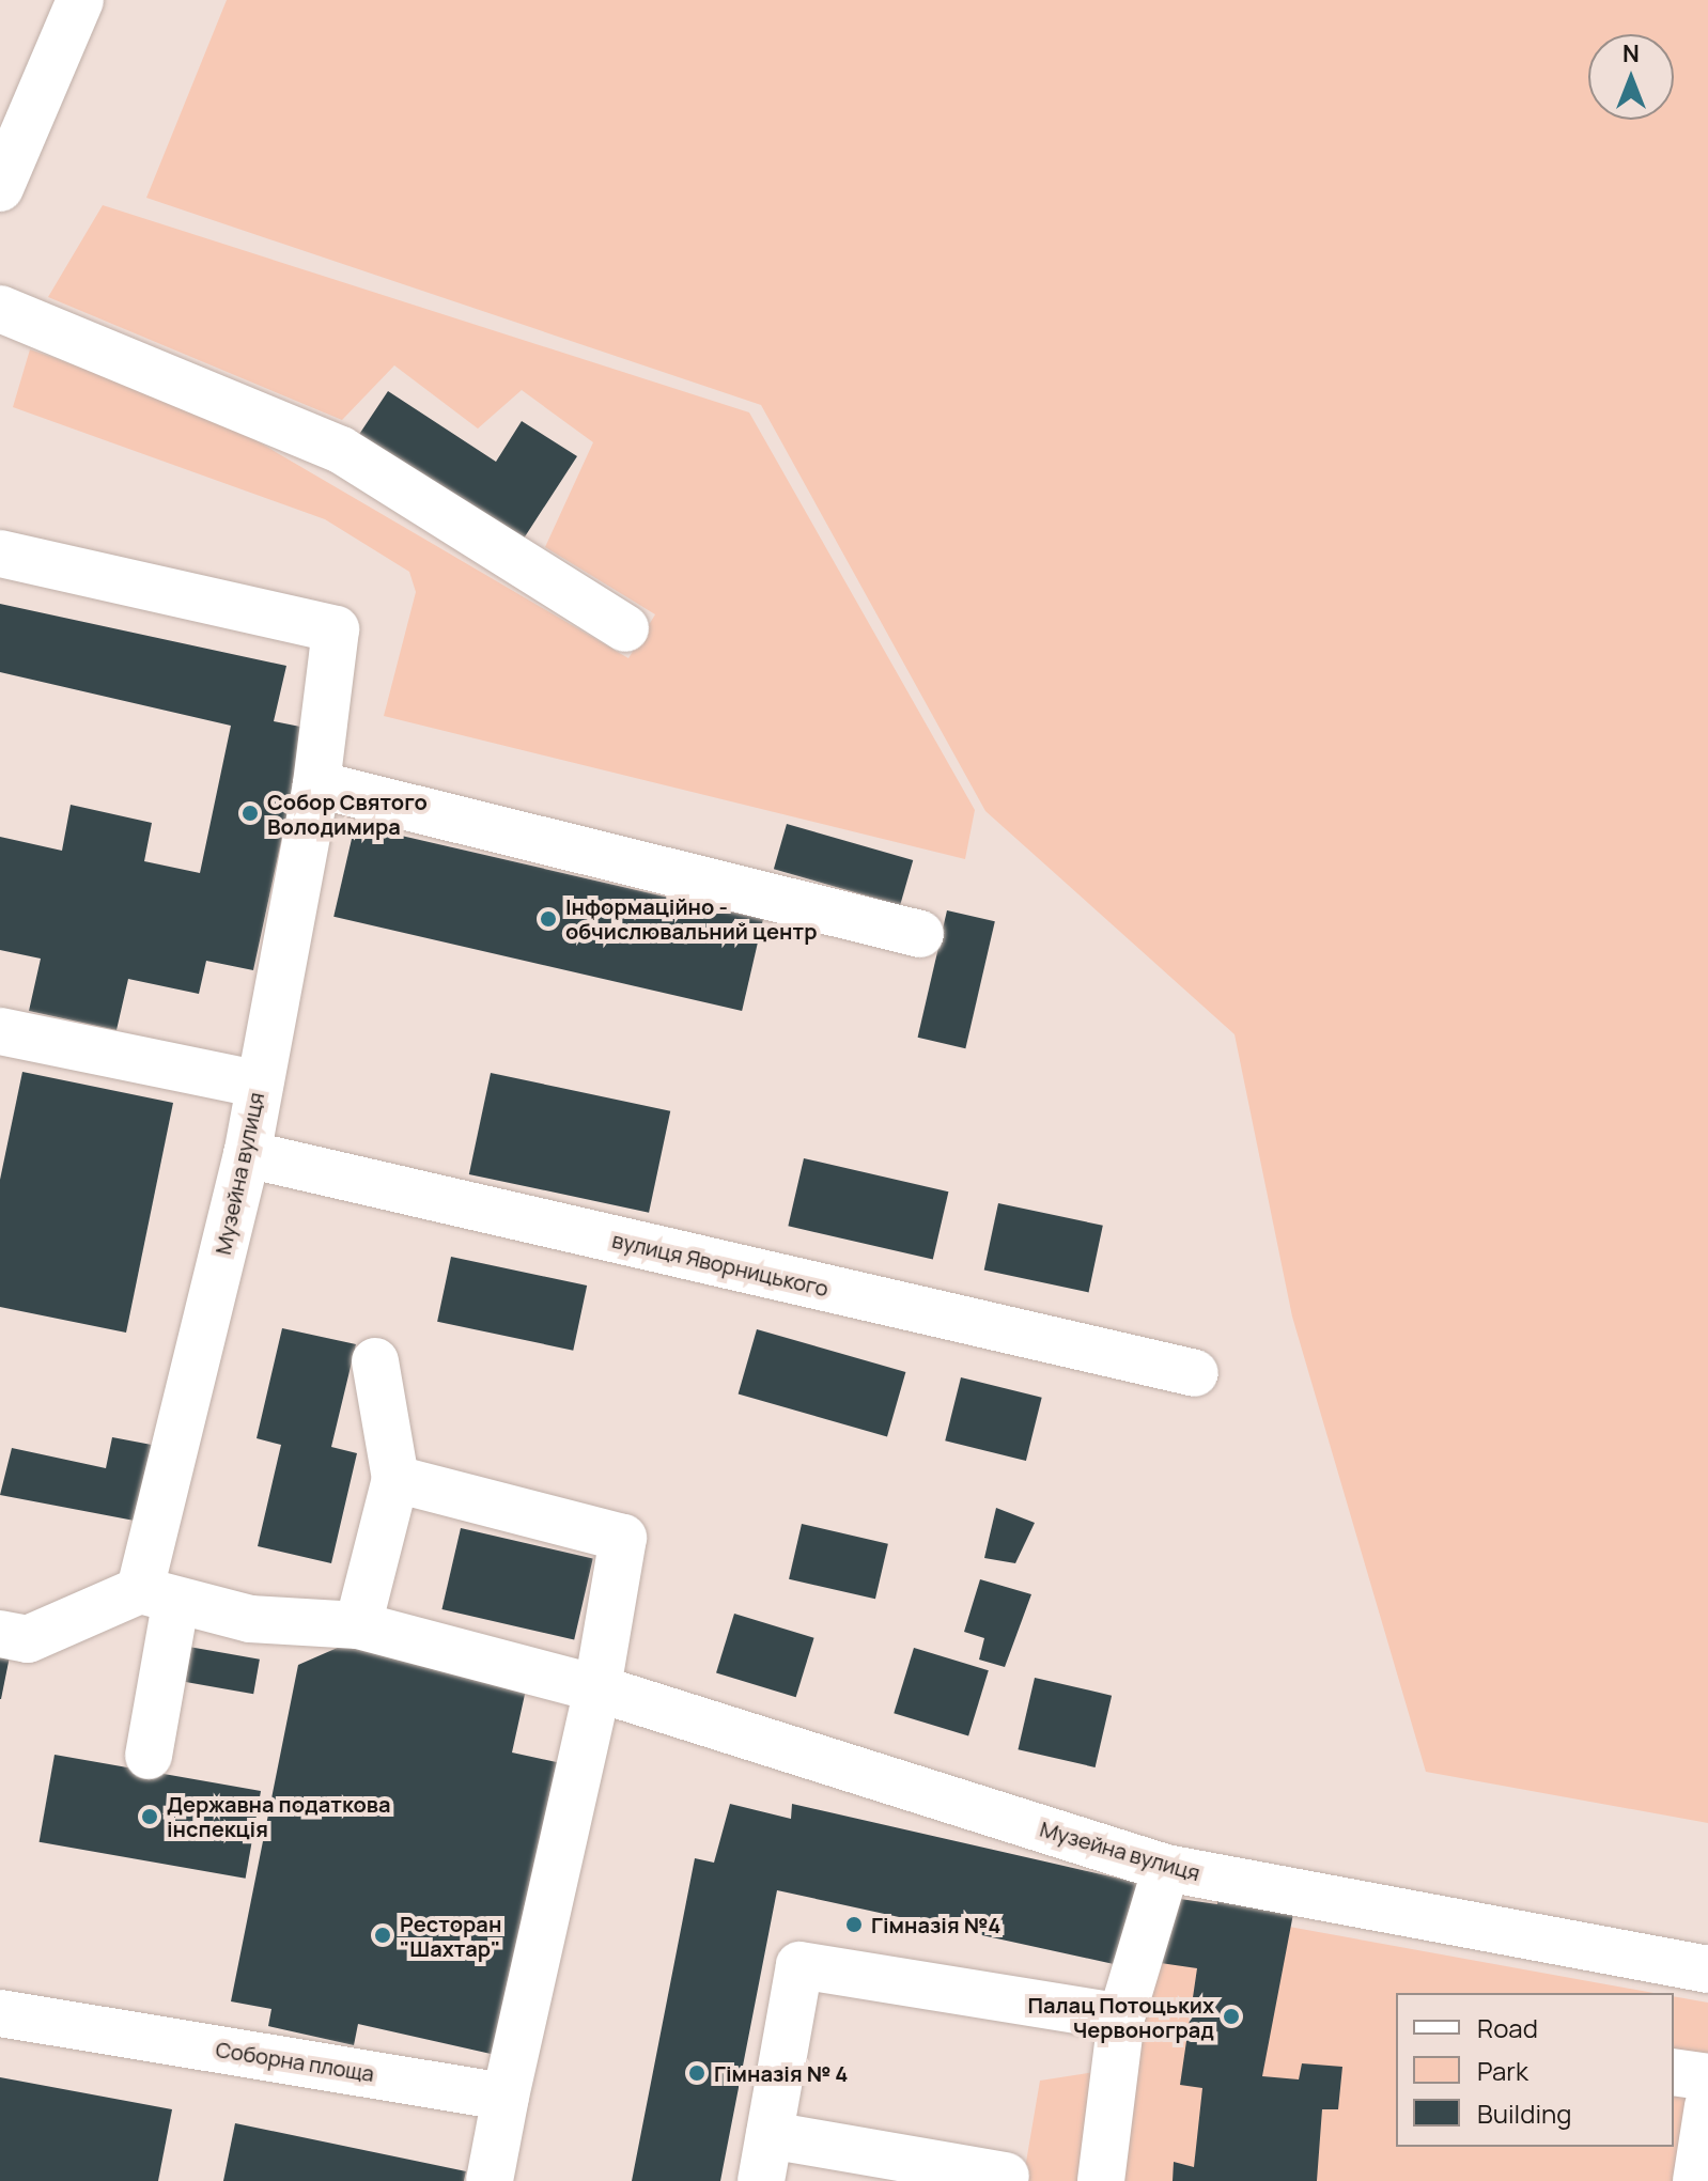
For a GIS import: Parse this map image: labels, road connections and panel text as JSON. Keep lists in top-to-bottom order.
{
  "streets": {
    "street": ["Музейна вулиця", "вулиця Яворницького", "Соборна площа"]
  },
  "crossings": [
    ["Музейна вулиця", "вулиця Яворницького"]
  ],
  "places": [
    "Собор Святого Володимира",
    "Інформаційно - обчислювальний центр",
    "Державна податкова інспекція",
    "Гімназія №4",
    "Ресторан \"Шахтар\"",
    "Палац Потоцьких Червоноград",
    "Гімназія № 4"
  ],
  "legend": ["Road", "Park", "Building"],
  "north": "top"
}
